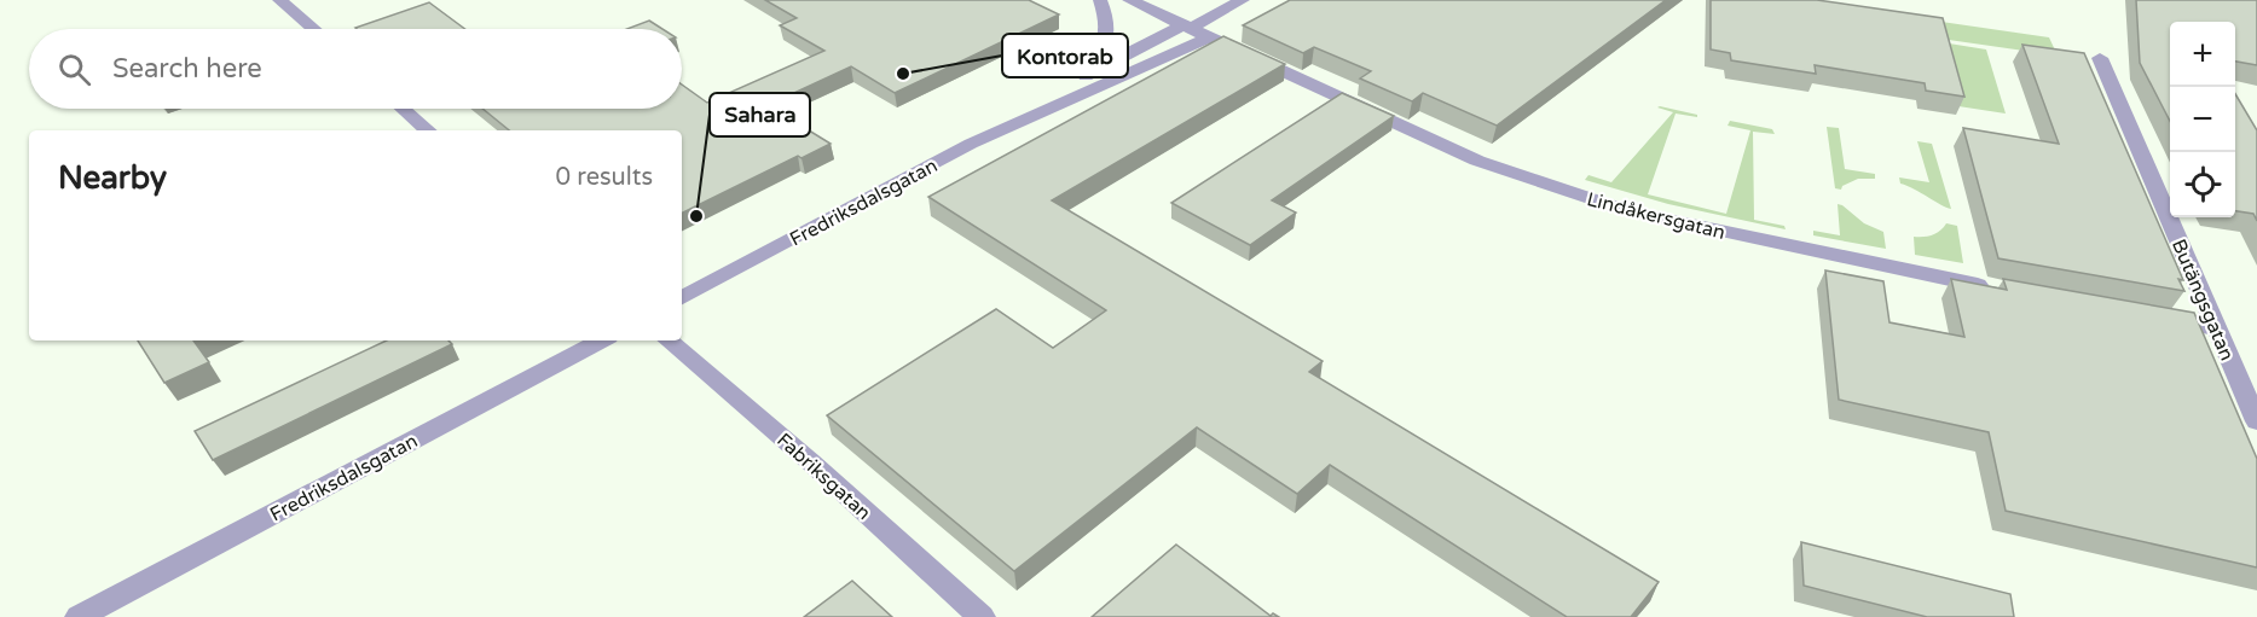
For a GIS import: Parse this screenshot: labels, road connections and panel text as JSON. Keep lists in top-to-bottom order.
{
  "streets": {
    "street": [
      "Fredriksdalsgatan",
      "Lindåkersgatan",
      "Butängsgatan",
      "Fabriksgatan"
    ]
  },
  "crossings": [
    ["Fredriksdalsgatan", "Lindåkersgatan"]
  ],
  "places": ["Kontorab", "Sahara"],
  "page": {
    "map_buttons": ["+", "−"],
    "search": "Search here",
    "heading": ["Nearby", "0 results"]
  }
}
